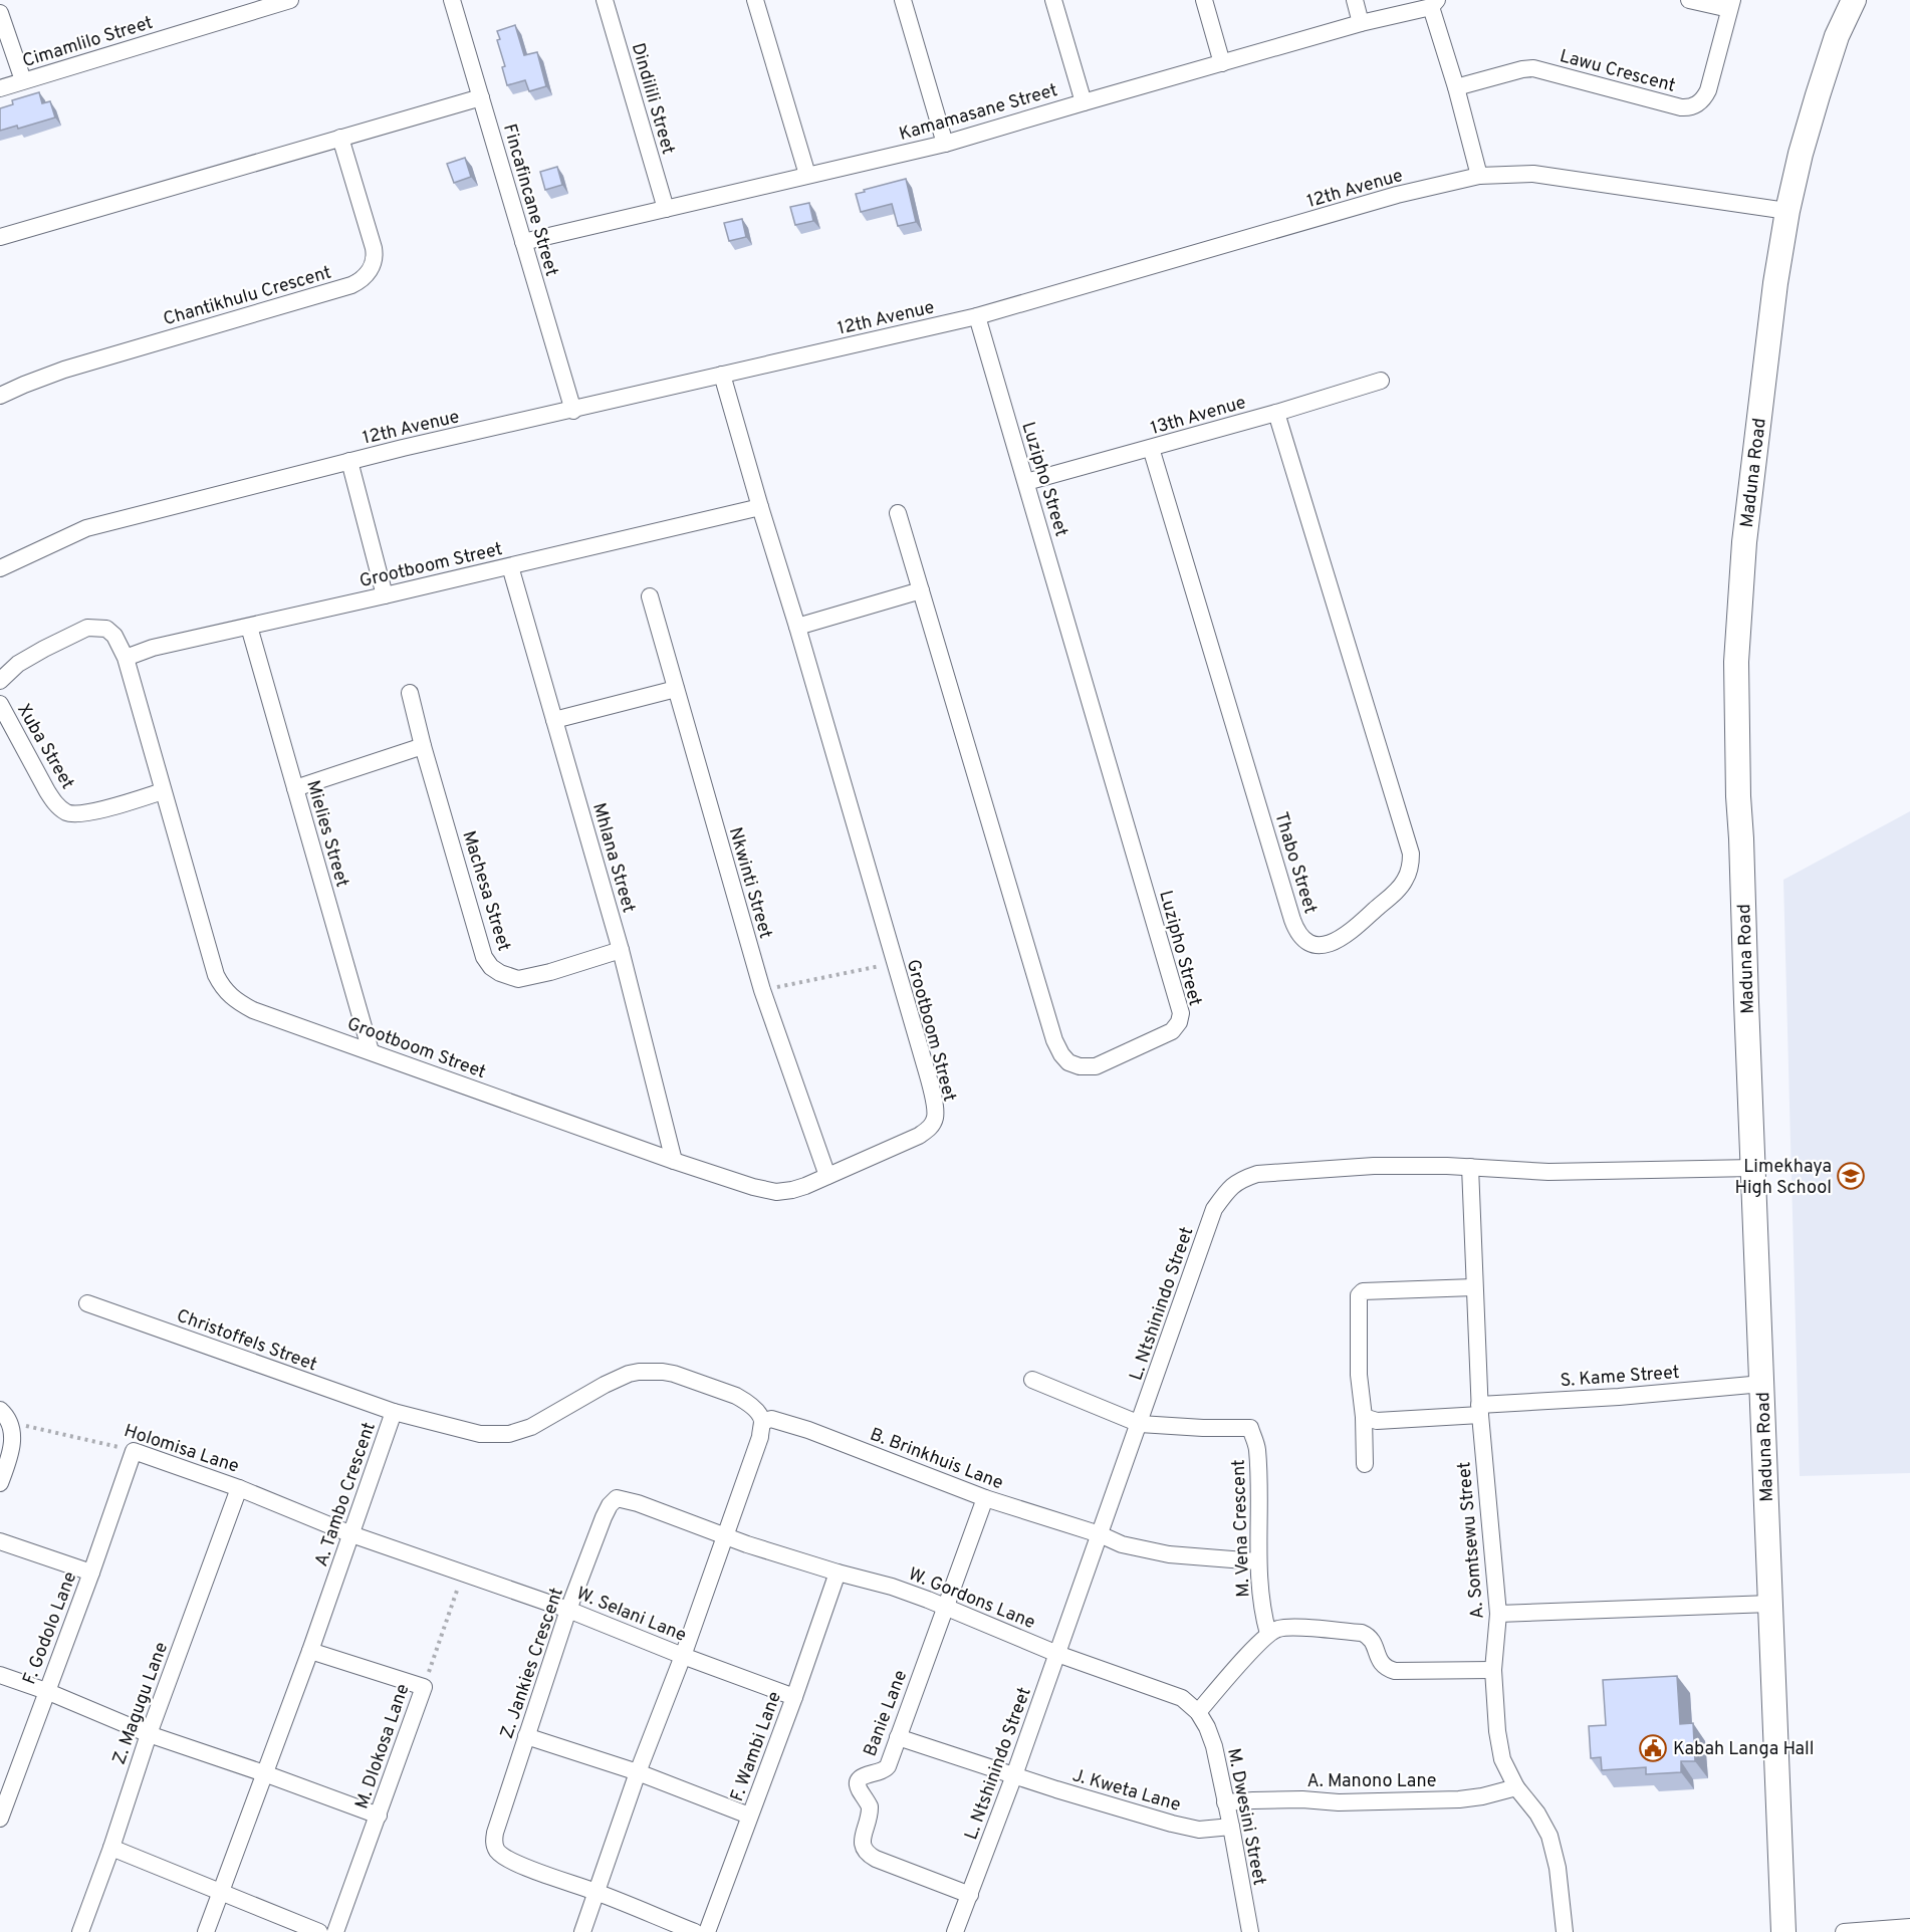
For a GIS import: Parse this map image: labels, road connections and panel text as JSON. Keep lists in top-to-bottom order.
{
  "streets": {
    "street": [
      "Cimamlilo Street",
      "Lawu Crescent",
      "Dindilili Street",
      "Kamamasane Street",
      "12th Avenue",
      "Fincafincane Street",
      "Chantikhulu Crescent",
      "13th Avenue",
      "Maduna Road",
      "Luzipho Street",
      "Grootboom Street",
      "Xuba Street",
      "Mielies Street",
      "Mhlana Street",
      "Thabo Street",
      "Nkwinti Street",
      "Machesa Street",
      "L. Ntshinindo Street",
      "Christoffels Street",
      "S. Kame Street",
      "Holomisa Lane",
      "B. Brinkhuis Lane",
      "A. Tambo Crescent",
      "M. Vena Crescent",
      "A. Somtsewu Street",
      "W. Gordons Lane",
      "W. Selani Lane",
      "F. Godolo Lane",
      "Z. Jankies Crescent",
      "Z. Magugu Lane",
      "Banie Lane",
      "M. Dlokosa Lane",
      "F. Wambi Lane",
      "A. Manono Lane",
      "J. Kweta Lane",
      "M. Dwesini Street"
    ]
  },
  "crossings": [
    ["Dindilili Street", "Kamamasane Street"],
    ["Kamamasane Street", "Fincafincane Street"],
    ["12th Avenue", "Fincafincane Street"],
    ["12th Avenue", "Maduna Road"],
    ["12th Avenue", "Luzipho Street"],
    ["12th Avenue", "Grootboom Street"],
    ["13th Avenue", "Luzipho Street"],
    ["13th Avenue", "Thabo Street"],
    ["Maduna Road", "L. Ntshinindo Street"],
    ["Maduna Road", "S. Kame Street"],
    ["Grootboom Street", "Xuba Street"],
    ["Grootboom Street", "Mielies Street"],
    ["Grootboom Street", "Mhlana Street"],
    ["Grootboom Street", "Nkwinti Street"],
    ["Mhlana Street", "Machesa Street"],
    ["L. Ntshinindo Street", "B. Brinkhuis Lane"],
    ["L. Ntshinindo Street", "M. Vena Crescent"],
    ["L. Ntshinindo Street", "A. Somtsewu Street"],
    ["L. Ntshinindo Street", "W. Gordons Lane"],
    ["L. Ntshinindo Street", "Banie Lane"],
    ["L. Ntshinindo Street", "J. Kweta Lane"],
    ["Christoffels Street", "A. Tambo Crescent"],
    ["S. Kame Street", "A. Somtsewu Street"],
    ["Holomisa Lane", "A. Tambo Crescent"],
    ["Holomisa Lane", "W. Selani Lane"],
    ["Holomisa Lane", "F. Godolo Lane"],
    ["Holomisa Lane", "Z. Magugu Lane"],
    ["B. Brinkhuis Lane", "A. Tambo Crescent"],
    ["B. Brinkhuis Lane", "M. Vena Crescent"],
    ["B. Brinkhuis Lane", "Banie Lane"],
    ["A. Tambo Crescent", "W. Selani Lane"],
    ["A. Somtsewu Street", "A. Manono Lane"],
    ["W. Gordons Lane", "Z. Jankies Crescent"],
    ["W. Gordons Lane", "Banie Lane"],
    ["W. Gordons Lane", "F. Wambi Lane"],
    ["W. Gordons Lane", "M. Dwesini Street"],
    ["W. Selani Lane", "Z. Jankies Crescent"],
    ["W. Selani Lane", "M. Dlokosa Lane"],
    ["W. Selani Lane", "F. Wambi Lane"],
    ["Banie Lane", "J. Kweta Lane"],
    ["A. Manono Lane", "M. Dwesini Street"],
    ["J. Kweta Lane", "M. Dwesini Street"]
  ],
  "places": {
    "school or university": ["Limekhaya High School"],
    "public building": ["Kabah Langa Hall"]
  }
}
